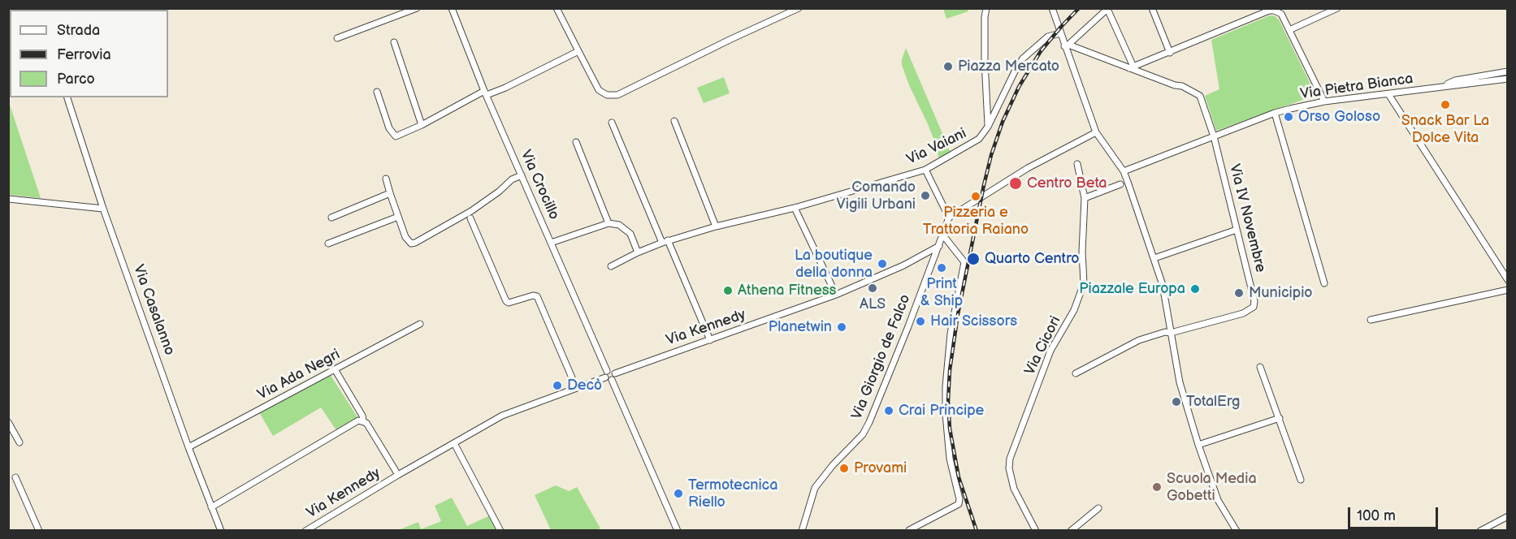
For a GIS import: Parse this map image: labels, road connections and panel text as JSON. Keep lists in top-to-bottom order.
{
  "streets": {
    "street": [
      "Via Pietra Bianca",
      "Via Vaiani",
      "Via Crocillo",
      "Via IV Novembre",
      "Via Casalanno",
      "Via Kennedy",
      "Via Cicori",
      "Via Giorgio de Falco",
      "Via Ada Negri"
    ]
  },
  "crossings": [
    ["Via Pietra Bianca", "Via IV Novembre"],
    ["Via Crocillo", "Via Kennedy"],
    ["Via Casalanno", "Via Ada Negri"],
    ["Via Kennedy", "Via Giorgio de Falco"]
  ],
  "places": [
    "Piazza Mercato",
    "Snack Bar La Dolce Vita",
    "Orso Goloso",
    "Centro Beta",
    "Comando Vigili Urbani",
    "Pizzeria e Trattoria Raiano",
    "Quarto Centro",
    "La boutique della donna",
    "Print & Ship",
    "ALS",
    "Piazzale Europa",
    "Athena Fitness",
    "Municipio",
    "Hair Scissors",
    "Planetwin",
    "Decò",
    "TotalErg",
    "Crai Principe",
    "Provami",
    "Scuola Media Gobetti",
    "Termotecnica Riello"
  ],
  "legend": ["Strada", "Ferrovia", "Parco"],
  "scale_bar": "100 m"
}
